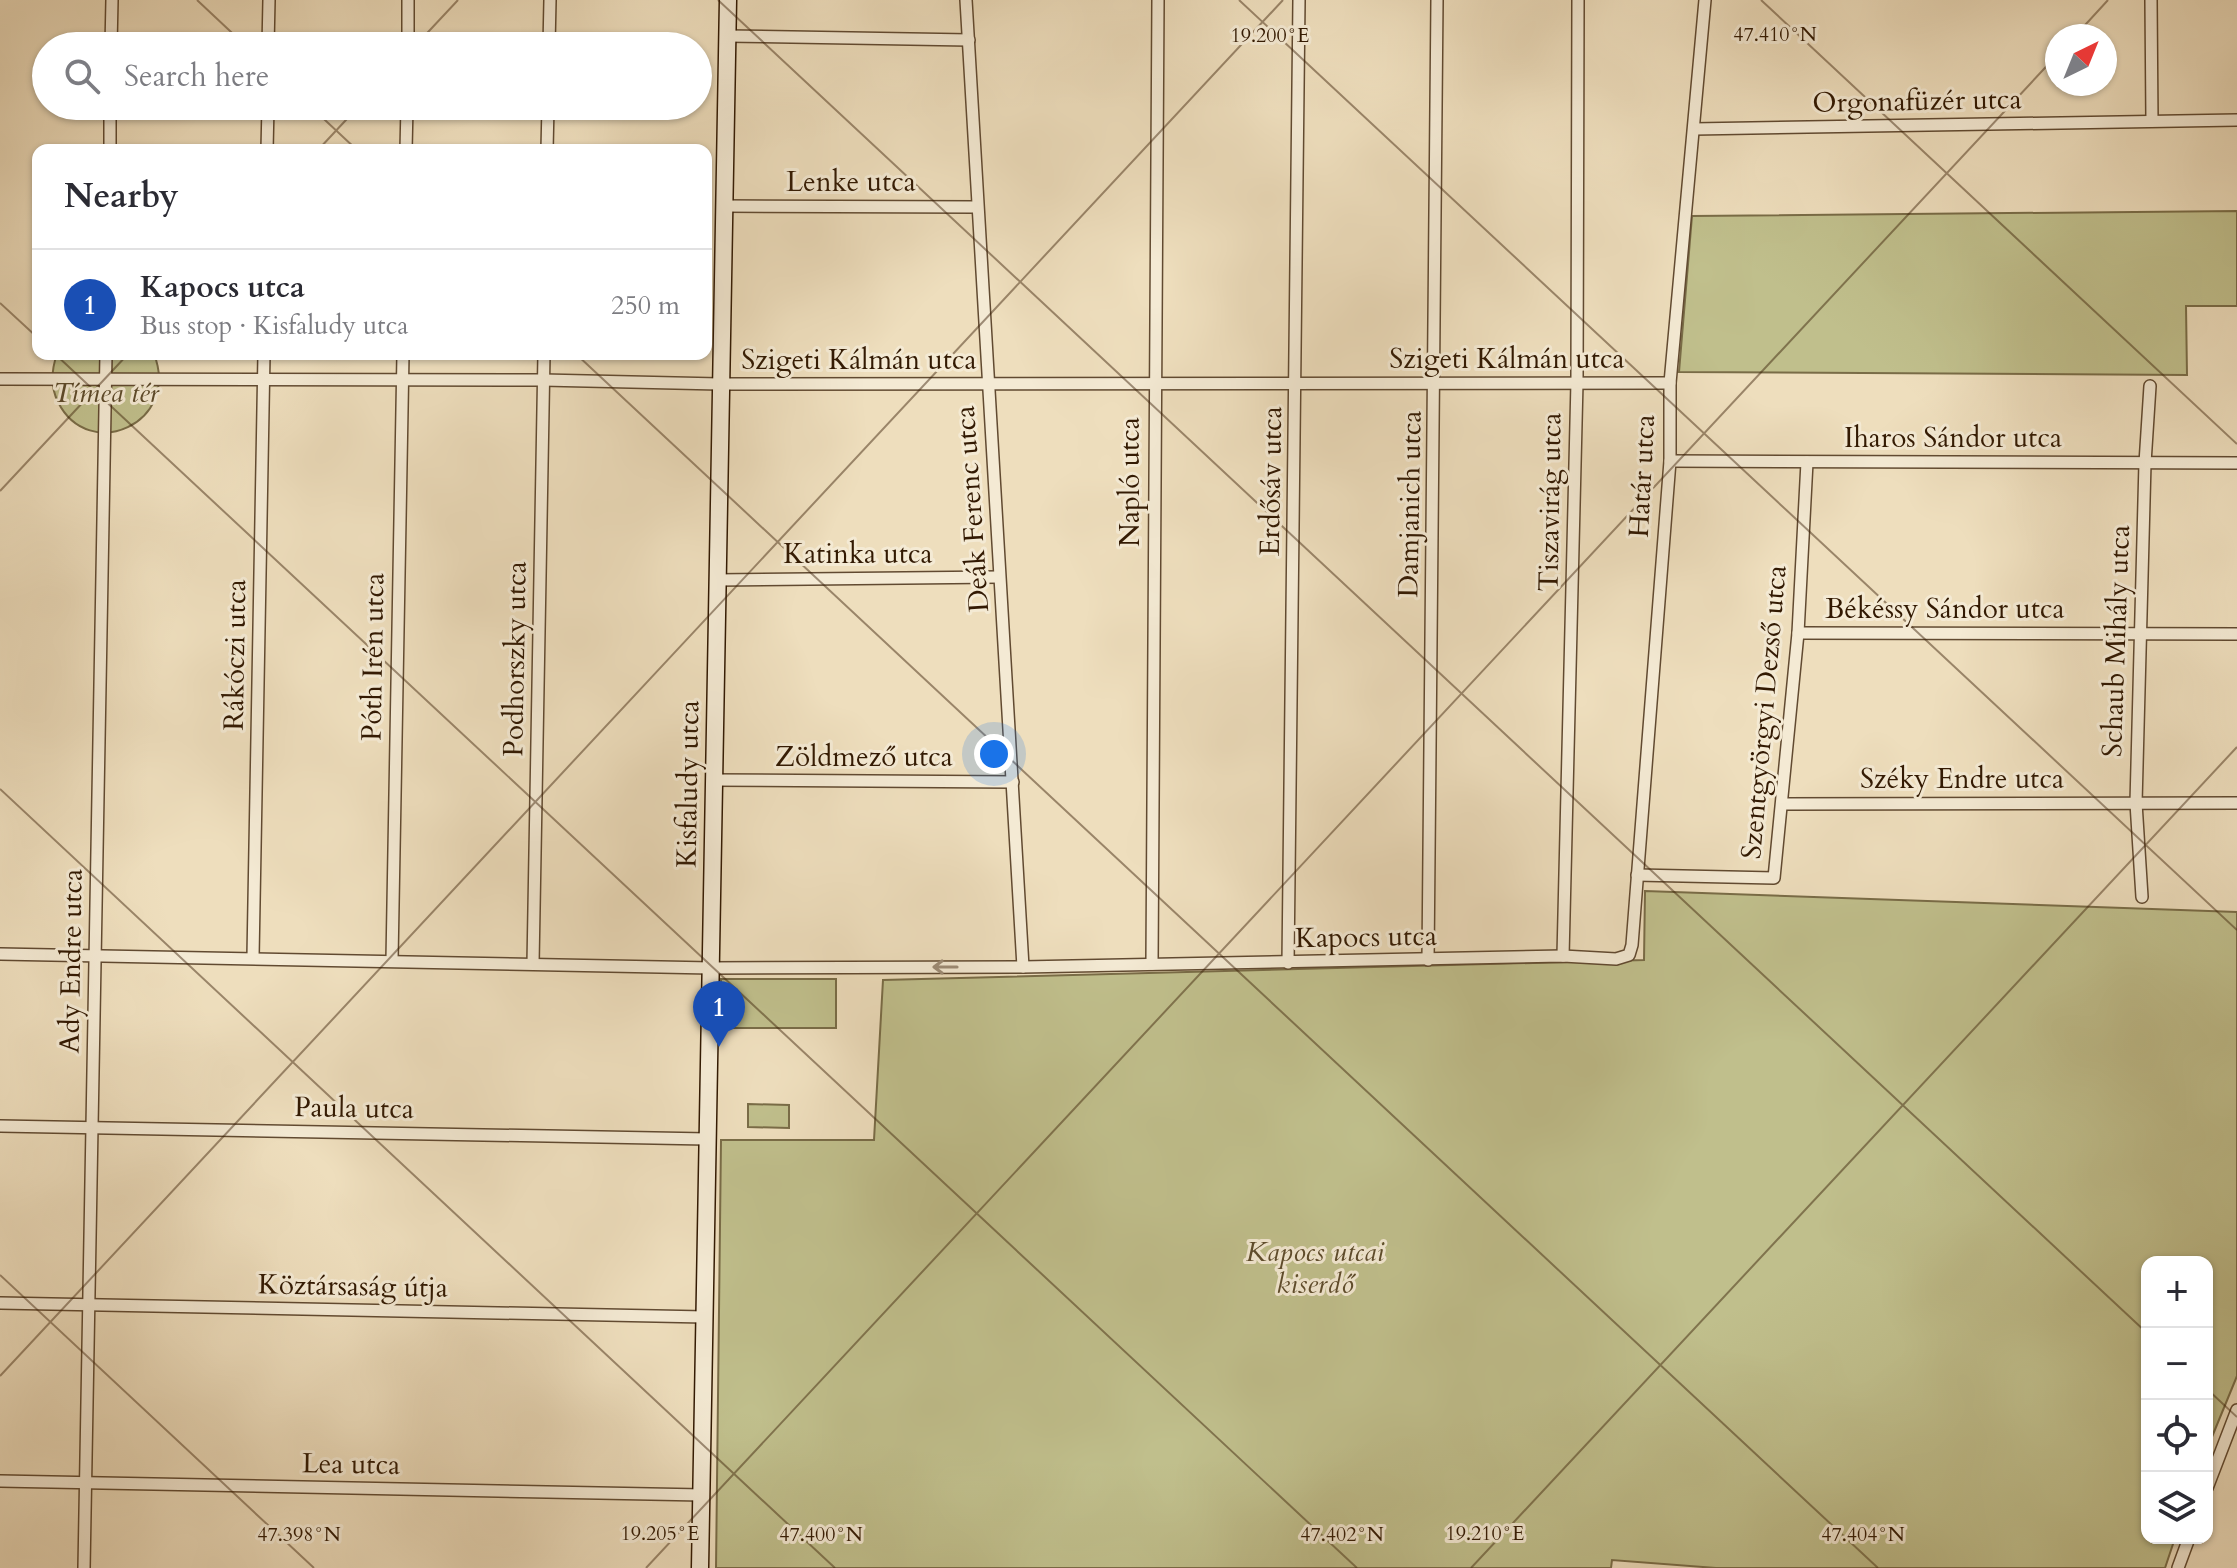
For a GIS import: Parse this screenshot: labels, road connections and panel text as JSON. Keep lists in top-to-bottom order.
{
  "streets": {
    "street": [
      "Orgonafüzér utca",
      "Lenke utca",
      "Szigeti Kálmán utca",
      "Iharos Sándor utca",
      "Határ utca",
      "Erdősáv utca",
      "Napló utca",
      "Tiszavirág utca",
      "Damjanich utca",
      "Deák Ferenc utca",
      "Katinka utca",
      "Békéssy Sándor utca",
      "Schaub Mihály utca",
      "Rákóczi utca",
      "Póth Irén utca",
      "Podhorszky utca",
      "Szentgyörgyi Dezső utca",
      "Zöldmező utca",
      "Széky Endre utca",
      "Kisfaludy utca",
      "Kapocs utca",
      "Ady Endre utca",
      "Paula utca",
      "Köztársaság útja",
      "Lea utca"
    ]
  },
  "crossings": [
    ["Orgonafüzér utca", "Határ utca"],
    ["Lenke utca", "Deák Ferenc utca"],
    ["Lenke utca", "Kisfaludy utca"],
    ["Szigeti Kálmán utca", "Határ utca"],
    ["Szigeti Kálmán utca", "Erdősáv utca"],
    ["Szigeti Kálmán utca", "Napló utca"],
    ["Szigeti Kálmán utca", "Tiszavirág utca"],
    ["Szigeti Kálmán utca", "Damjanich utca"],
    ["Szigeti Kálmán utca", "Deák Ferenc utca"],
    ["Szigeti Kálmán utca", "Rákóczi utca"],
    ["Szigeti Kálmán utca", "Póth Irén utca"],
    ["Szigeti Kálmán utca", "Podhorszky utca"],
    ["Szigeti Kálmán utca", "Kisfaludy utca"],
    ["Szigeti Kálmán utca", "Ady Endre utca"],
    ["Iharos Sándor utca", "Határ utca"],
    ["Iharos Sándor utca", "Schaub Mihály utca"],
    ["Iharos Sándor utca", "Szentgyörgyi Dezső utca"],
    ["Határ utca", "Szentgyörgyi Dezső utca"],
    ["Határ utca", "Kapocs utca"],
    ["Erdősáv utca", "Kapocs utca"],
    ["Napló utca", "Kapocs utca"],
    ["Tiszavirág utca", "Kapocs utca"],
    ["Damjanich utca", "Kapocs utca"],
    ["Deák Ferenc utca", "Katinka utca"],
    ["Deák Ferenc utca", "Zöldmező utca"],
    ["Deák Ferenc utca", "Kapocs utca"],
    ["Katinka utca", "Kisfaludy utca"],
    ["Békéssy Sándor utca", "Schaub Mihály utca"],
    ["Békéssy Sándor utca", "Szentgyörgyi Dezső utca"],
    ["Schaub Mihály utca", "Széky Endre utca"],
    ["Rákóczi utca", "Kapocs utca"],
    ["Póth Irén utca", "Kapocs utca"],
    ["Podhorszky utca", "Kapocs utca"],
    ["Szentgyörgyi Dezső utca", "Széky Endre utca"],
    ["Zöldmező utca", "Kisfaludy utca"],
    ["Kisfaludy utca", "Kapocs utca"],
    ["Kisfaludy utca", "Paula utca"],
    ["Kisfaludy utca", "Köztársaság útja"],
    ["Kisfaludy utca", "Lea utca"],
    ["Kapocs utca", "Ady Endre utca"],
    ["Ady Endre utca", "Paula utca"],
    ["Ady Endre utca", "Köztársaság útja"],
    ["Ady Endre utca", "Lea utca"]
  ],
  "parks": ["Tímea tér", "Kapocs utcai kiserdő"],
  "north": "top right",
  "page": {
    "search": "Search here",
    "heading": "Nearby",
    "list": [
      {
        "mark": "1",
        "name": "Kapocs utca",
        "note": "Bus stop · Kisfaludy utca",
        "value": "250 m"
      }
    ],
    "pins": "1",
    "map_buttons": ["+", "−"]
  },
  "coordinates": [
    "47.410°N",
    "19.200°E",
    "19.205°E",
    "19.210°E",
    "47.398°N",
    "47.400°N",
    "47.402°N",
    "47.404°N"
  ]
}
